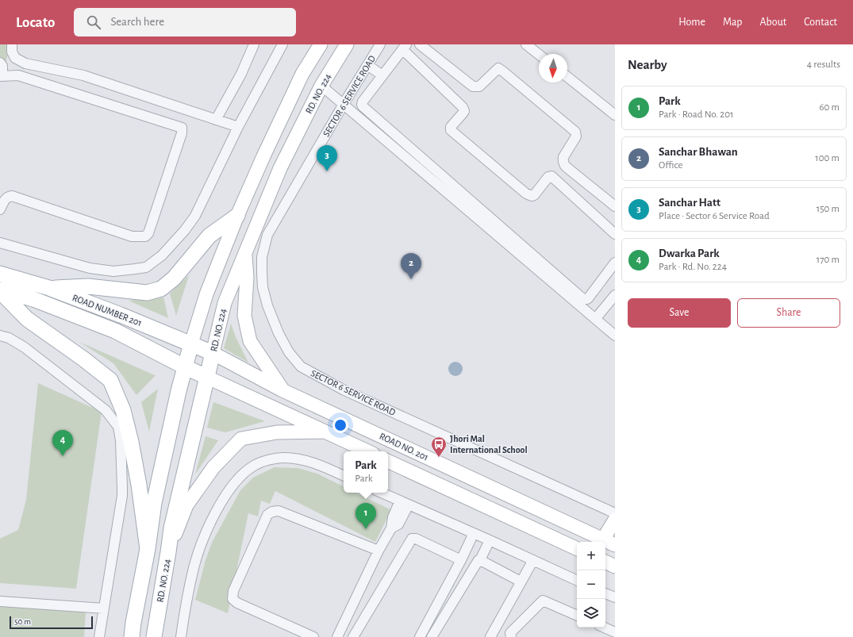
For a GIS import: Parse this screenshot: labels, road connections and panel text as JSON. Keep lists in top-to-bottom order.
{
  "streets": {
    "main road": ["RD. NO. 224", "ROAD NUMBER 201", "ROAD NO. 201"],
    "street": ["SECTOR 6 SERVICE ROAD"]
  },
  "crossings": [
    ["RD. NO. 224", "ROAD NUMBER 201"],
    ["RD. NO. 224", "ROAD NO. 201"],
    ["ROAD NUMBER 201", "ROAD NO. 201"]
  ],
  "places": {
    "bus stop": ["Jhori Mal International School"]
  },
  "scale_bar": "50 m",
  "north": "bottom",
  "page": {
    "header": "Locato",
    "search": "Search here",
    "nav": [
      "Home",
      "Map",
      "About",
      "Contact"
    ],
    "heading": ["Nearby", "4 results"],
    "list": [
      {
        "mark": "1",
        "name": "Park",
        "note": "Park · Road No. 201",
        "value": "60 m"
      },
      {
        "mark": "2",
        "name": "Sanchar Bhawan",
        "note": "Office",
        "value": "100 m"
      },
      {
        "mark": "3",
        "name": "Sanchar Hatt",
        "note": "Place · Sector 6 Service Road",
        "value": "150 m"
      },
      {
        "mark": "4",
        "name": "Dwarka Park",
        "note": "Park · Rd. No. 224",
        "value": "170 m"
      }
    ],
    "pins": [
      "3",
      "2",
      "4",
      "1"
    ],
    "buttons": ["Save", "Share"],
    "popup": ["Park", "Park"],
    "map_buttons": ["+", "−"],
    "scale": "50 m"
  }
}
